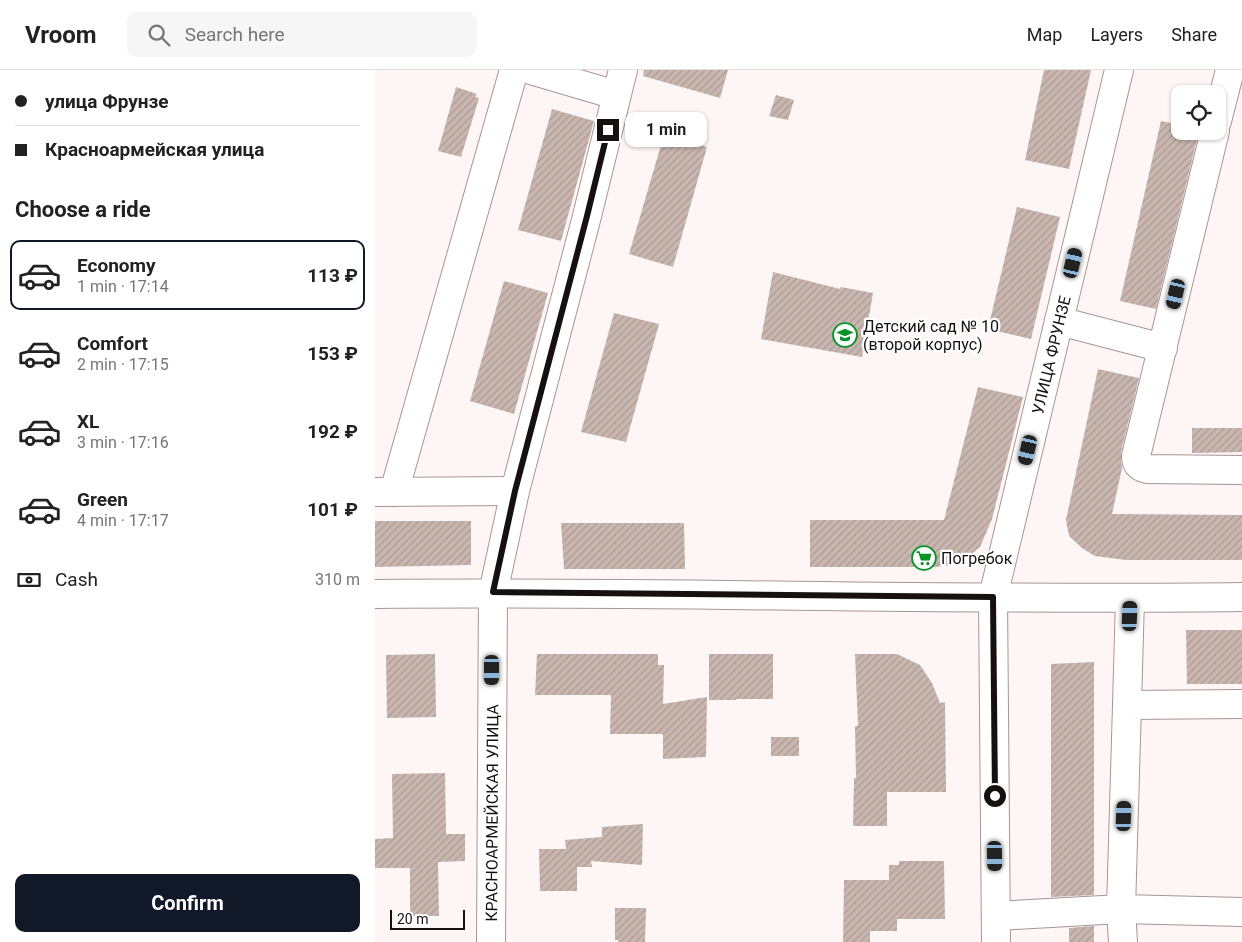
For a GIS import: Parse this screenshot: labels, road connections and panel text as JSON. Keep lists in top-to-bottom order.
{
  "streets": {
    "street": ["УЛИЦА ФРУНЗЕ", "КРАСНОАРМЕЙСКАЯ УЛИЦА"]
  },
  "places": {
    "school or university": ["Детский сад № 10 (второй корпус)"],
    "supermarket": ["Погребок"]
  },
  "scale_bar": "20 m",
  "page": {
    "header": "Vroom",
    "search": "Search here",
    "nav": ["Map", "Layers", "Share"],
    "banner": ["улица Фрунзе", "Красноармейская улица"],
    "bubble": "1 min",
    "heading": "Choose a ride",
    "list": [
      {
        "name": "Economy",
        "note": "1 min · 17:14",
        "value": "113 ₽"
      },
      {
        "name": "Comfort",
        "note": "2 min · 17:15",
        "value": "153 ₽"
      },
      {
        "name": "XL",
        "note": "3 min · 17:16",
        "value": "192 ₽"
      },
      {
        "name": "Green",
        "note": "4 min · 17:17",
        "value": "101 ₽"
      }
    ],
    "pay": ["Cash", "310 m"],
    "buttons": "Confirm",
    "scale": "20 m"
  }
}
